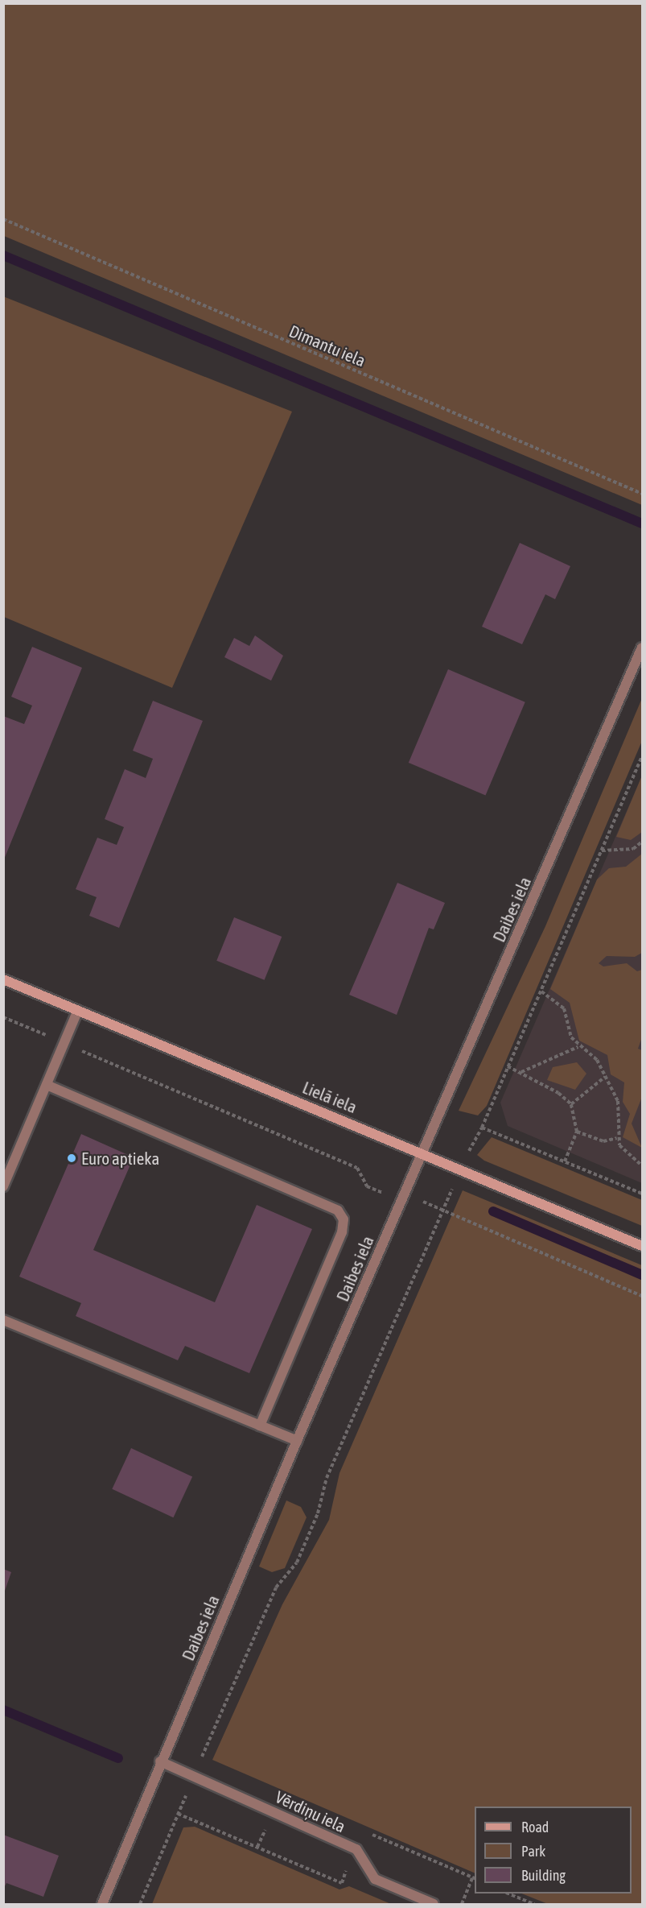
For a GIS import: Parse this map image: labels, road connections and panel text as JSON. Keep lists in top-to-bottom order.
{
  "streets": {
    "street": ["Daibes iela", "Lielā iela", "Vērdiņu iela"],
    "path": ["Dimantu iela"]
  },
  "crossings": [
    ["Daibes iela", "Lielā iela"],
    ["Daibes iela", "Vērdiņu iela"]
  ],
  "places": ["Euro aptieka"],
  "legend": ["Road", "Park", "Building"]
}
